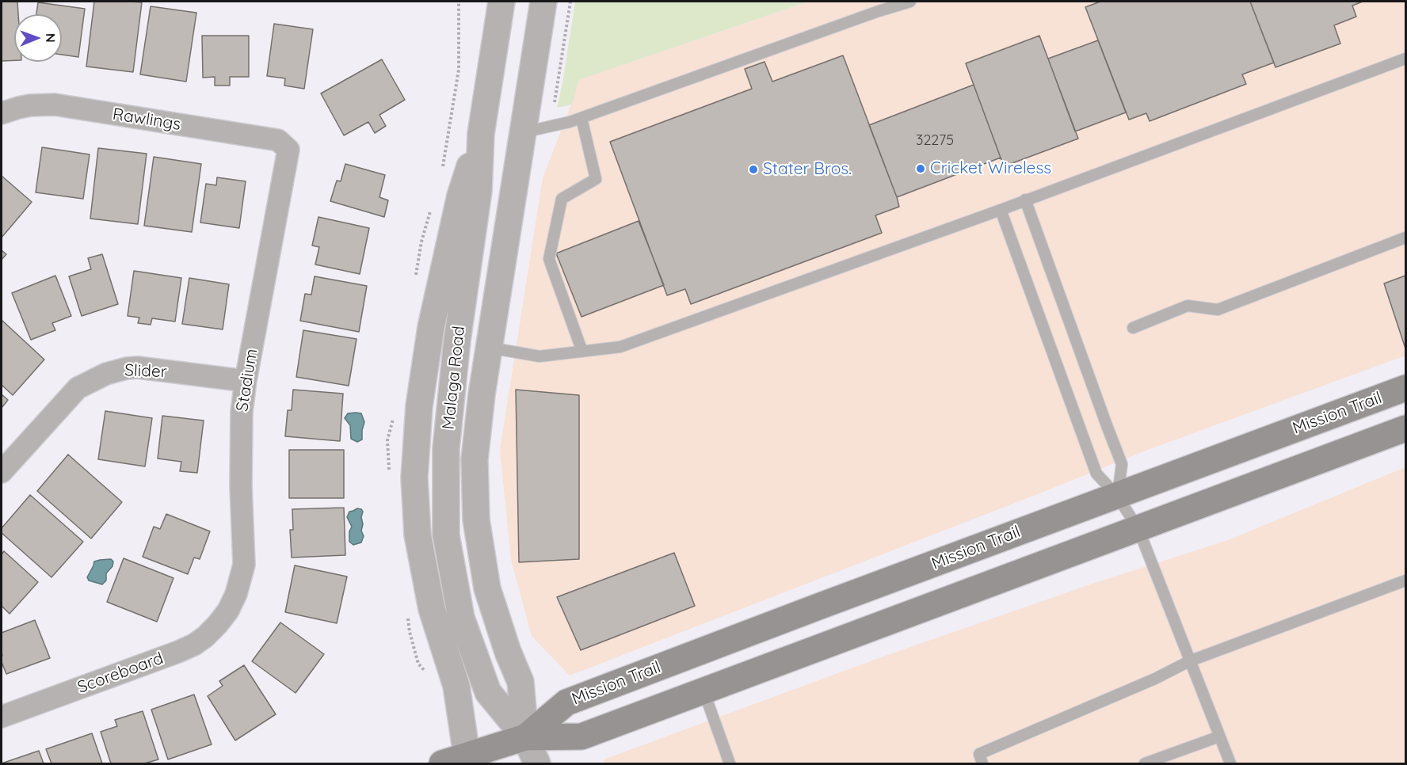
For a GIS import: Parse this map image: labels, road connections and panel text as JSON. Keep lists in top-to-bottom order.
{
  "streets": {
    "main road": ["Mission Trail"],
    "street": [
      "Rawlings",
      "Slider",
      "Malaga Road",
      "Stadium",
      "Scoreboard"
    ]
  },
  "crossings": [
    ["Rawlings", "Stadium"],
    ["Slider", "Stadium"],
    ["Malaga Road", "Mission Trail"],
    ["Stadium", "Scoreboard"]
  ],
  "places": ["Cricket Wireless", "Stater Bros."],
  "house_numbers": ["32275"],
  "north": "right"
}
